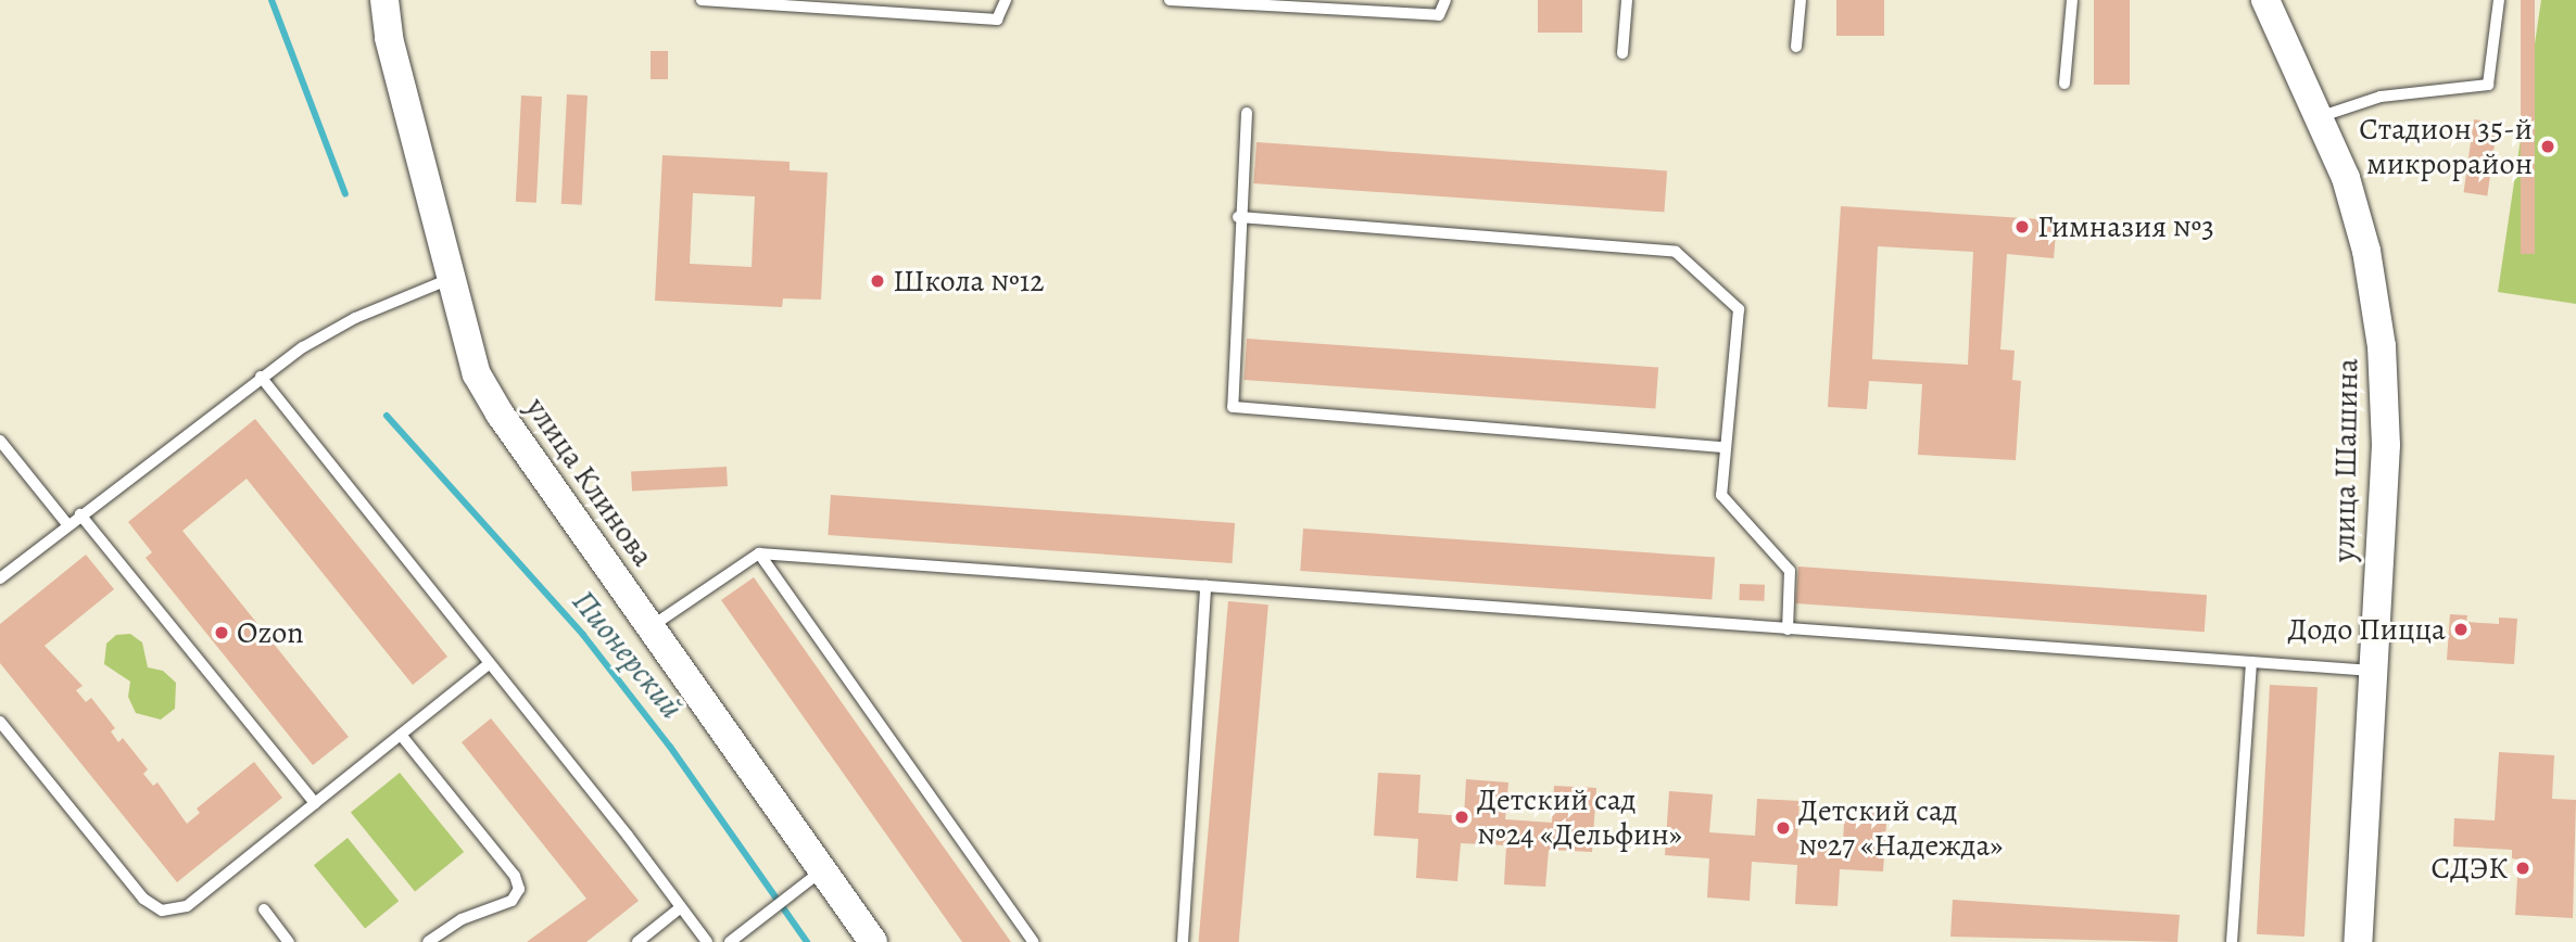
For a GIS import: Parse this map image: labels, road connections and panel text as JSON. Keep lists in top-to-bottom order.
{
  "streets": {
    "street": ["улица Шашина", "улица Клинова"]
  },
  "water": ["Пионерский"],
  "places": [
    "Стадион 35-й микрорайон",
    "Гимназия №3",
    "Школа №12",
    "Додо Пицца",
    "Ozon",
    "Детский сад №24 «Дельфин»",
    "Детский сад №27 «Надежда»",
    "СДЭК"
  ]
}
